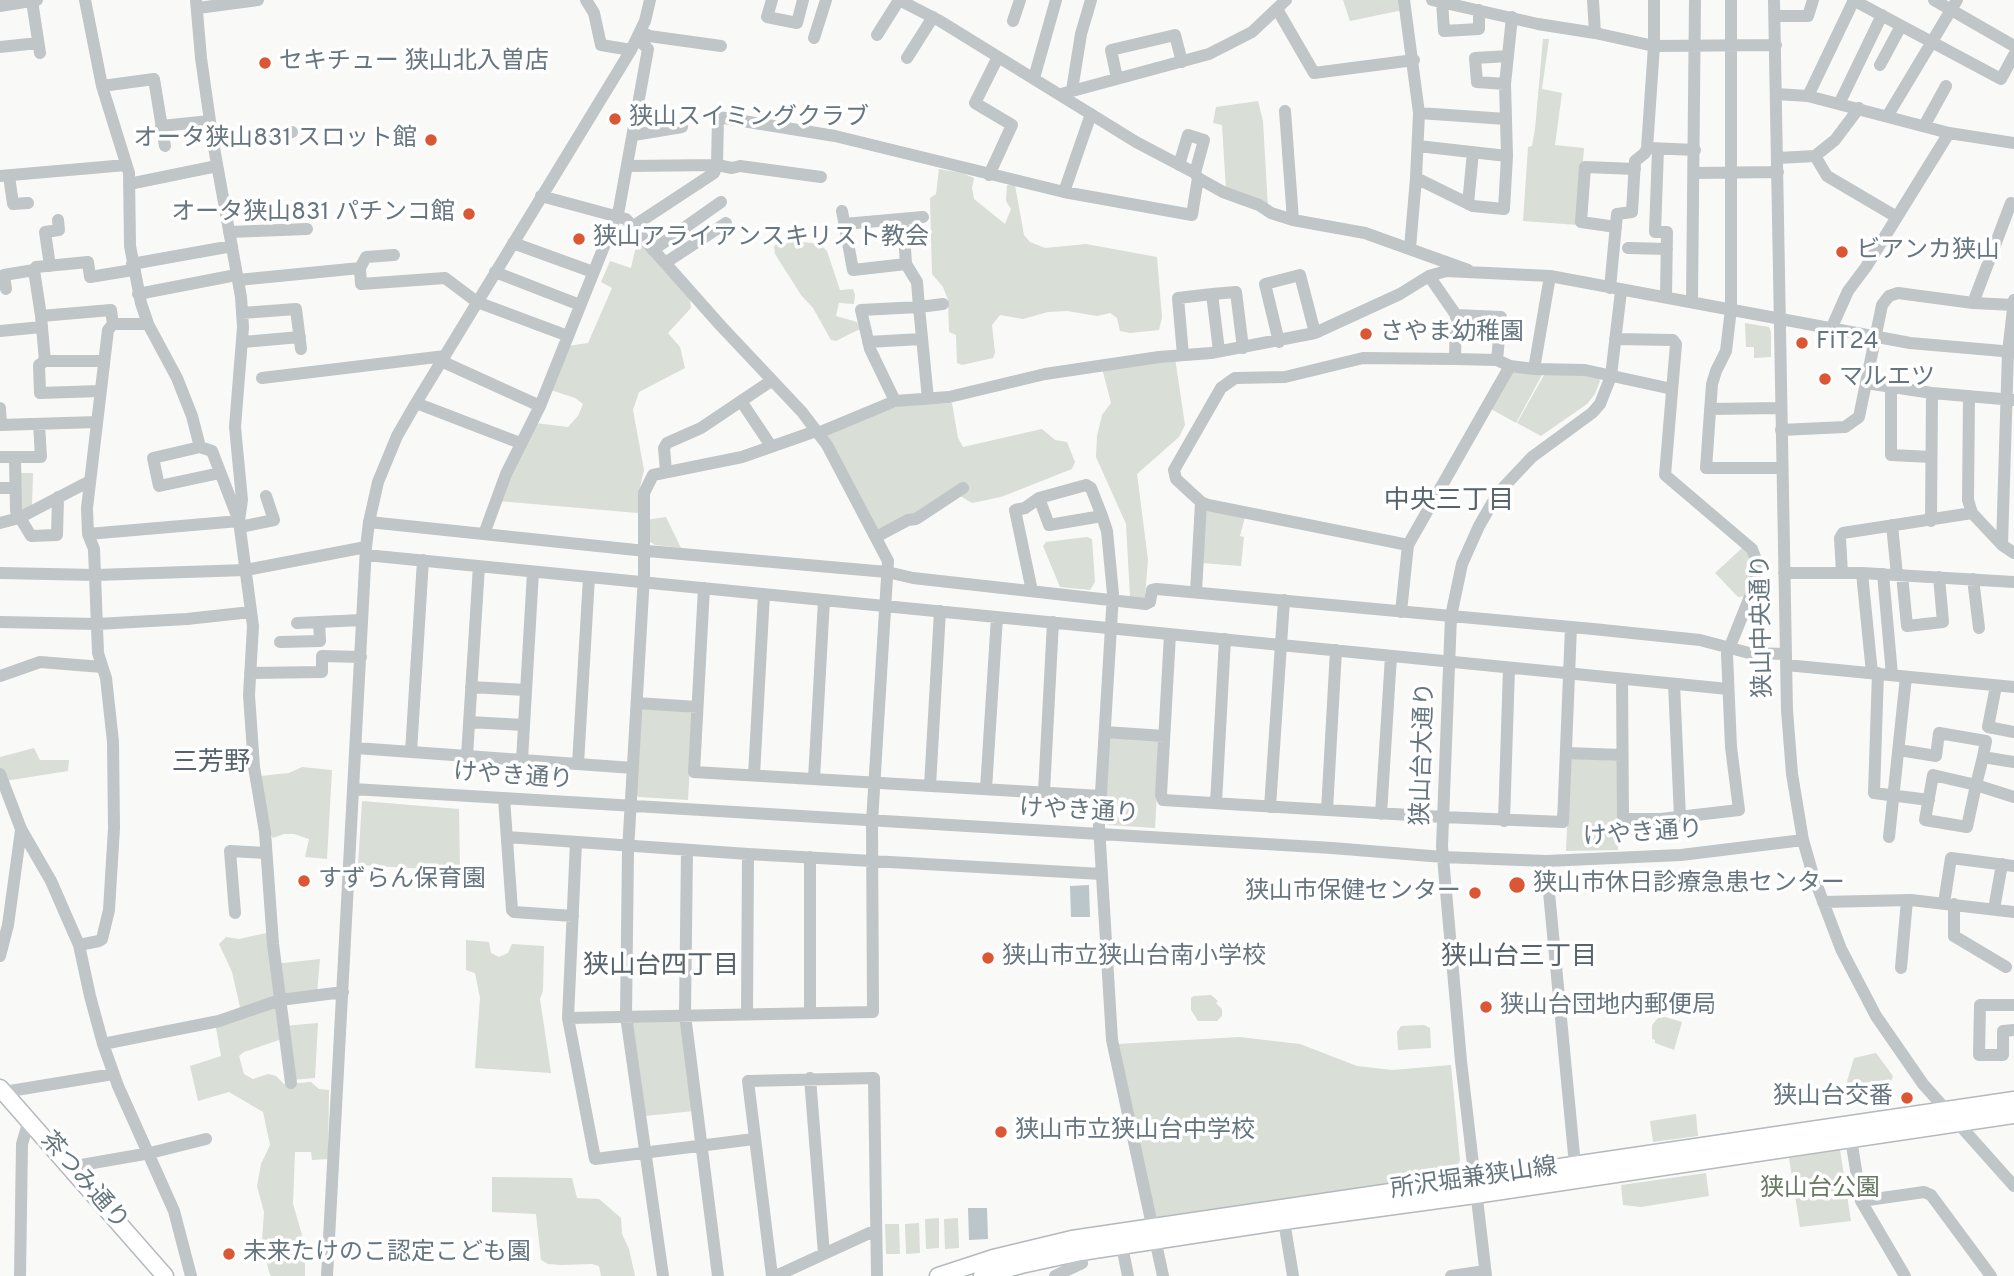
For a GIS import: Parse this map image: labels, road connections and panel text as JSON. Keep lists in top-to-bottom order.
{
  "streets": {
    "main road": ["所沢堀兼狭山線", "茶つみ通り"],
    "street": ["狭山中央通り", "狭山台大通り", "けやき通り"]
  },
  "crossings": [
    ["狭山中央通り", "けやき通り"],
    ["狭山中央通り", "所沢堀兼狭山線"],
    ["狭山台大通り", "けやき通り"],
    ["狭山台大通り", "所沢堀兼狭山線"]
  ],
  "districts": [
    "中央三丁目",
    "三芳野",
    "狭山台三丁目",
    "狭山台四丁目"
  ],
  "parks": ["狭山台公園"],
  "places": [
    "セキチュー 狭山北入曽店",
    "狭山スイミングクラブ",
    "オータ狭山831 スロット館",
    "オータ狭山831 パチンコ館",
    "狭山アライアンスキリスト教会",
    "ビアンカ狭山",
    "さやま幼稚園",
    "FiT24",
    "マルエツ",
    "すずらん保育園",
    "狭山市休日診療急患センター",
    "狭山市保健センター",
    "狭山市立狭山台南小学校",
    "狭山台団地内郵便局",
    "狭山台交番",
    "狭山市立狭山台中学校",
    "未来たけのこ認定こども園"
  ]
}
